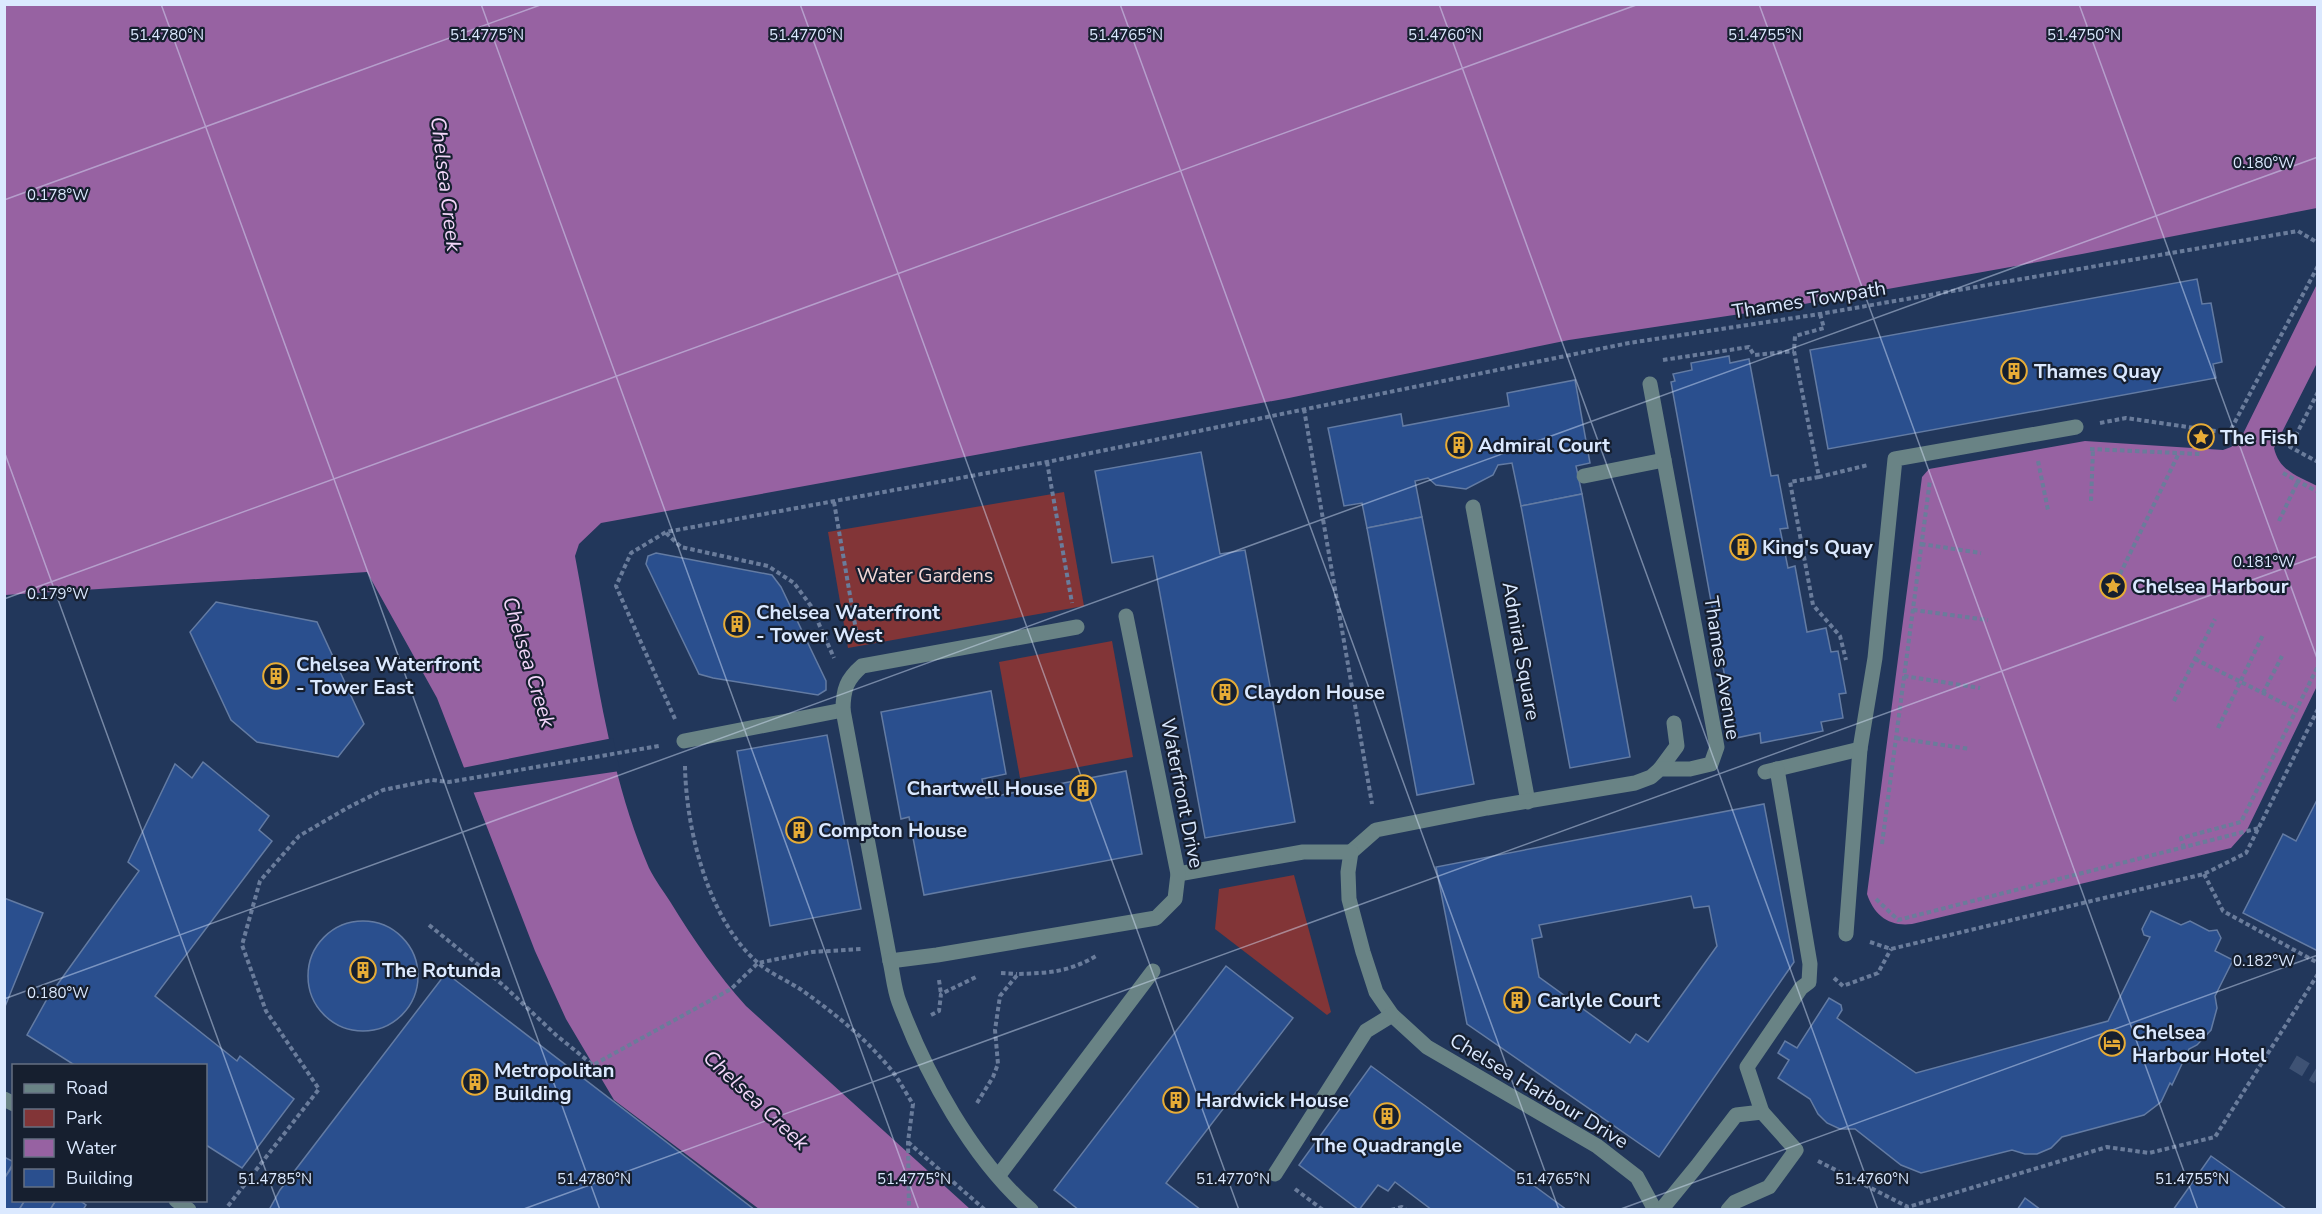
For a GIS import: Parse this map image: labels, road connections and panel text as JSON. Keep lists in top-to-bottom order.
{
  "streets": {
    "street": [
      "Admiral Square",
      "Thames Avenue",
      "Waterfront Drive",
      "Chelsea Harbour Drive"
    ],
    "path": ["Thames Towpath"]
  },
  "crossings": [
    ["Admiral Square", "Thames Avenue"],
    ["Thames Avenue", "Chelsea Harbour Drive"]
  ],
  "water": ["Chelsea Creek"],
  "parks": ["Water Gardens"],
  "places": {
    "building": [
      "Thames Quay",
      "Admiral Court",
      "King's Quay",
      "Chelsea Waterfront - Tower West",
      "Chelsea Waterfront - Tower East",
      "Claydon House",
      "Chartwell House",
      "Compton House",
      "The Rotunda",
      "Carlyle Court",
      "Metropolitan Building",
      "Hardwick House",
      "The Quadrangle"
    ],
    "place": ["The Fish", "Chelsea Harbour"],
    "hotel": ["Chelsea Harbour Hotel"]
  },
  "legend": [
    "Road",
    "Park",
    "Water",
    "Building"
  ],
  "coordinates": [
    "51.4780°N",
    "51.4775°N",
    "51.4770°N",
    "51.4765°N",
    "51.4760°N",
    "51.4755°N",
    "51.4750°N",
    "0.180°W",
    "0.178°W",
    "0.181°W",
    "0.179°W",
    "0.182°W",
    "51.4785°N"
  ]
}
